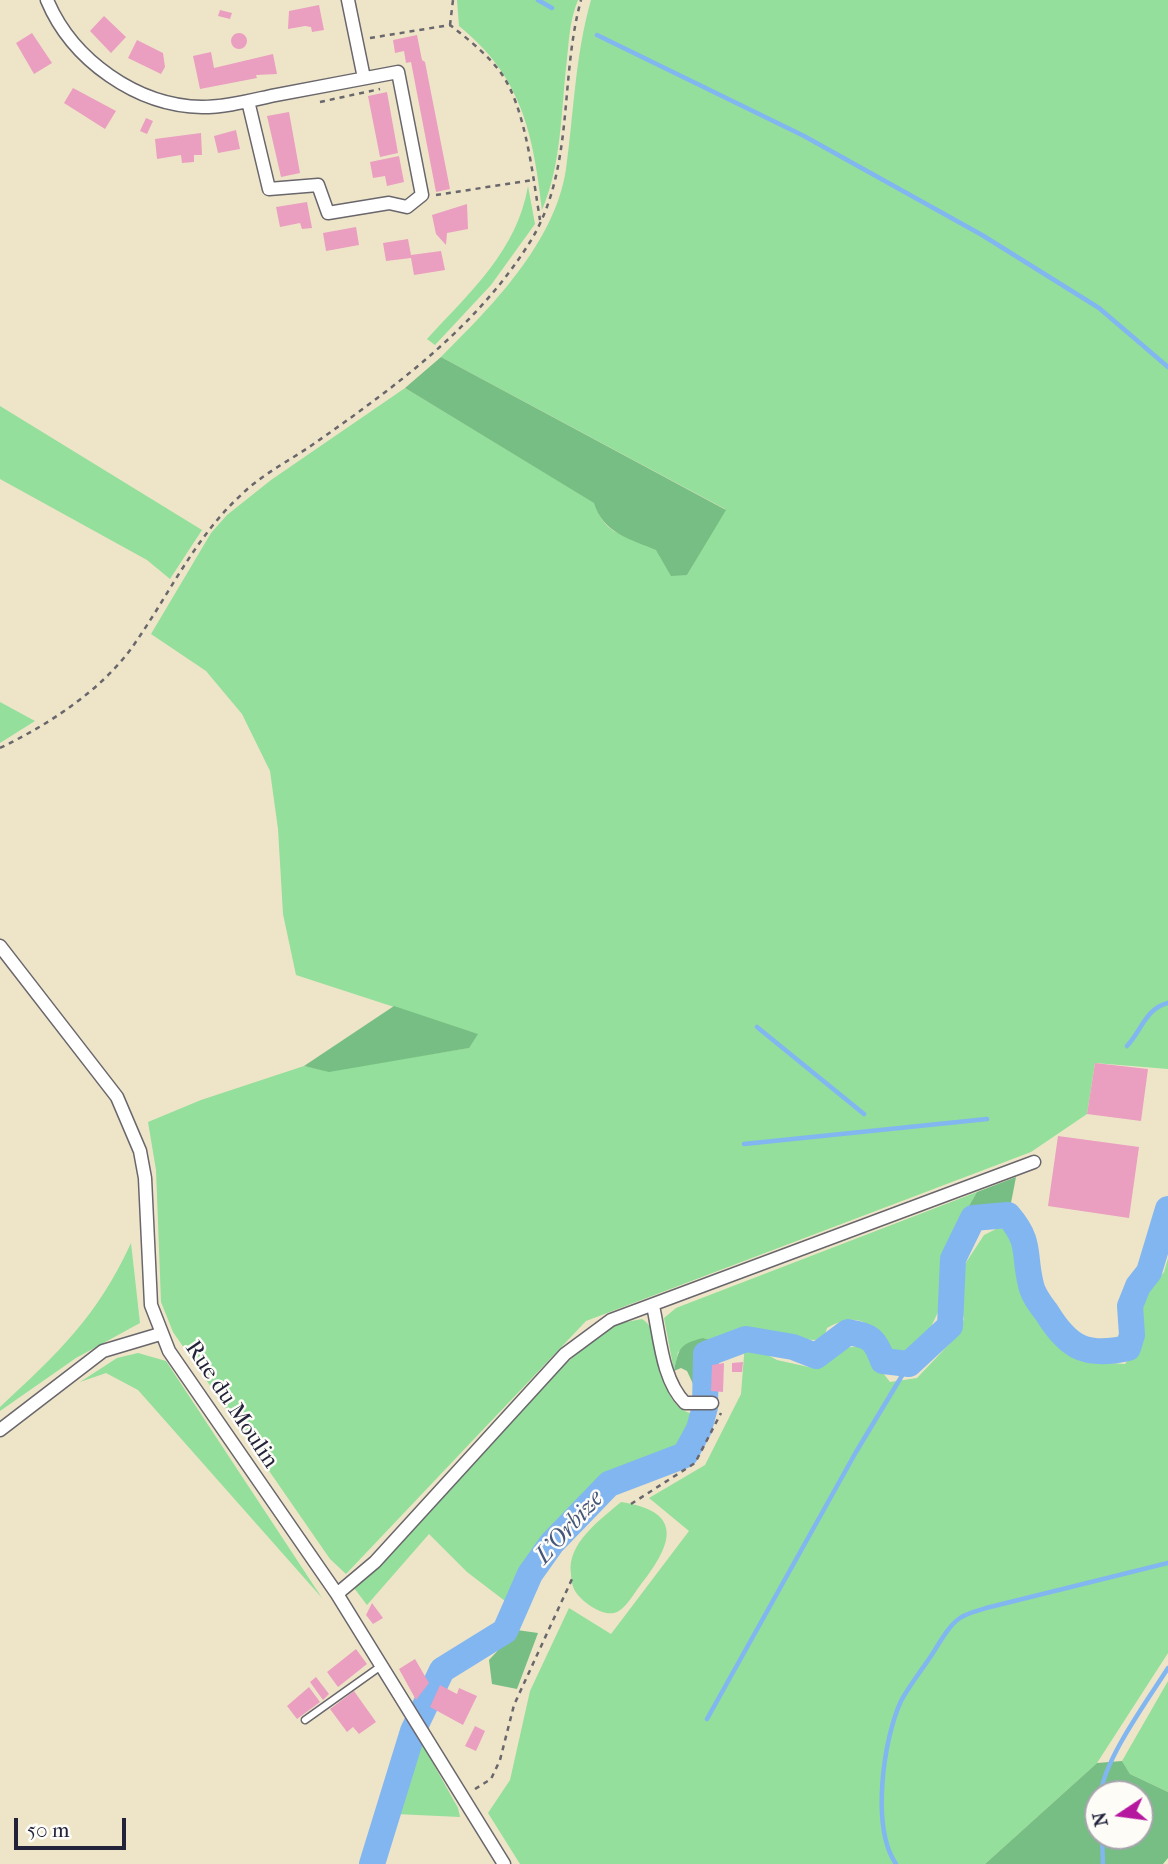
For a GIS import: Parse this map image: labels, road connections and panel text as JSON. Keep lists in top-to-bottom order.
{
  "streets": {
    "street": ["Rue du Moulin"]
  },
  "water": ["L'Orbize"],
  "scale_bar": "50 m",
  "north": "left"
}
